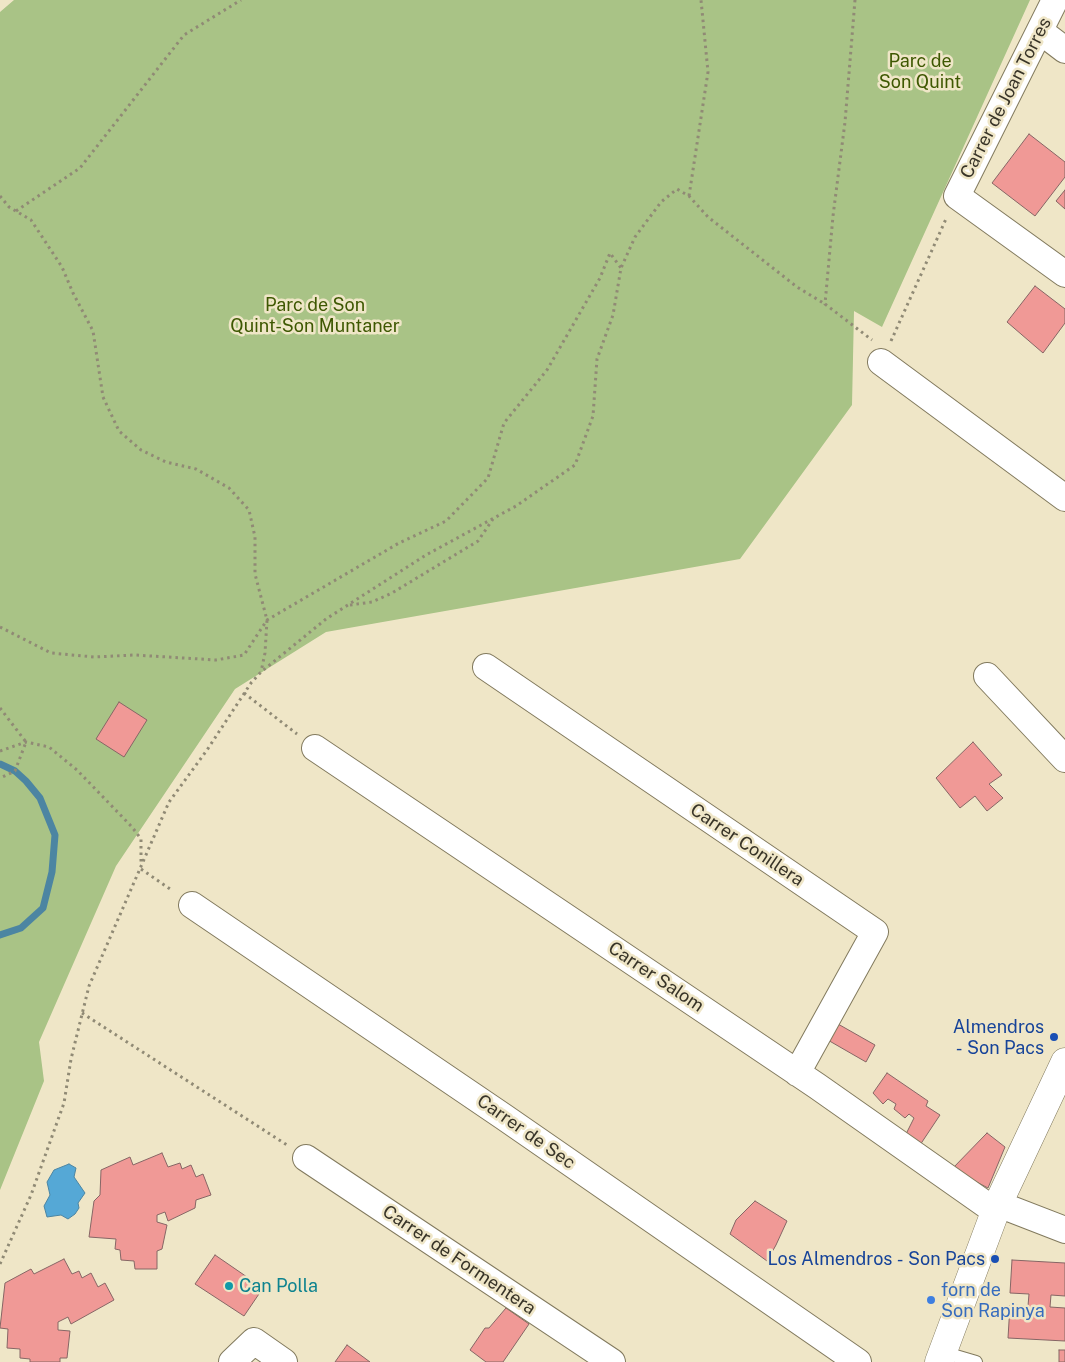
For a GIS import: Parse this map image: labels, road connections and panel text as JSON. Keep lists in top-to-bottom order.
{
  "streets": {
    "street": [
      "Carrer de Joan Torres",
      "Carrer Conillera",
      "Carrer Salom",
      "Carrer de Sec",
      "Carrer de Formentera"
    ]
  },
  "crossings": [
    ["Carrer Conillera", "Carrer Salom"]
  ],
  "parks": ["Parc de Son Quint", "Parc de Son Quint-Son Muntaner"],
  "places": [
    "Almendros - Son Pacs",
    "Los Almendros - Son Pacs",
    "Can Polla",
    "forn de Son Rapinya"
  ]
}
